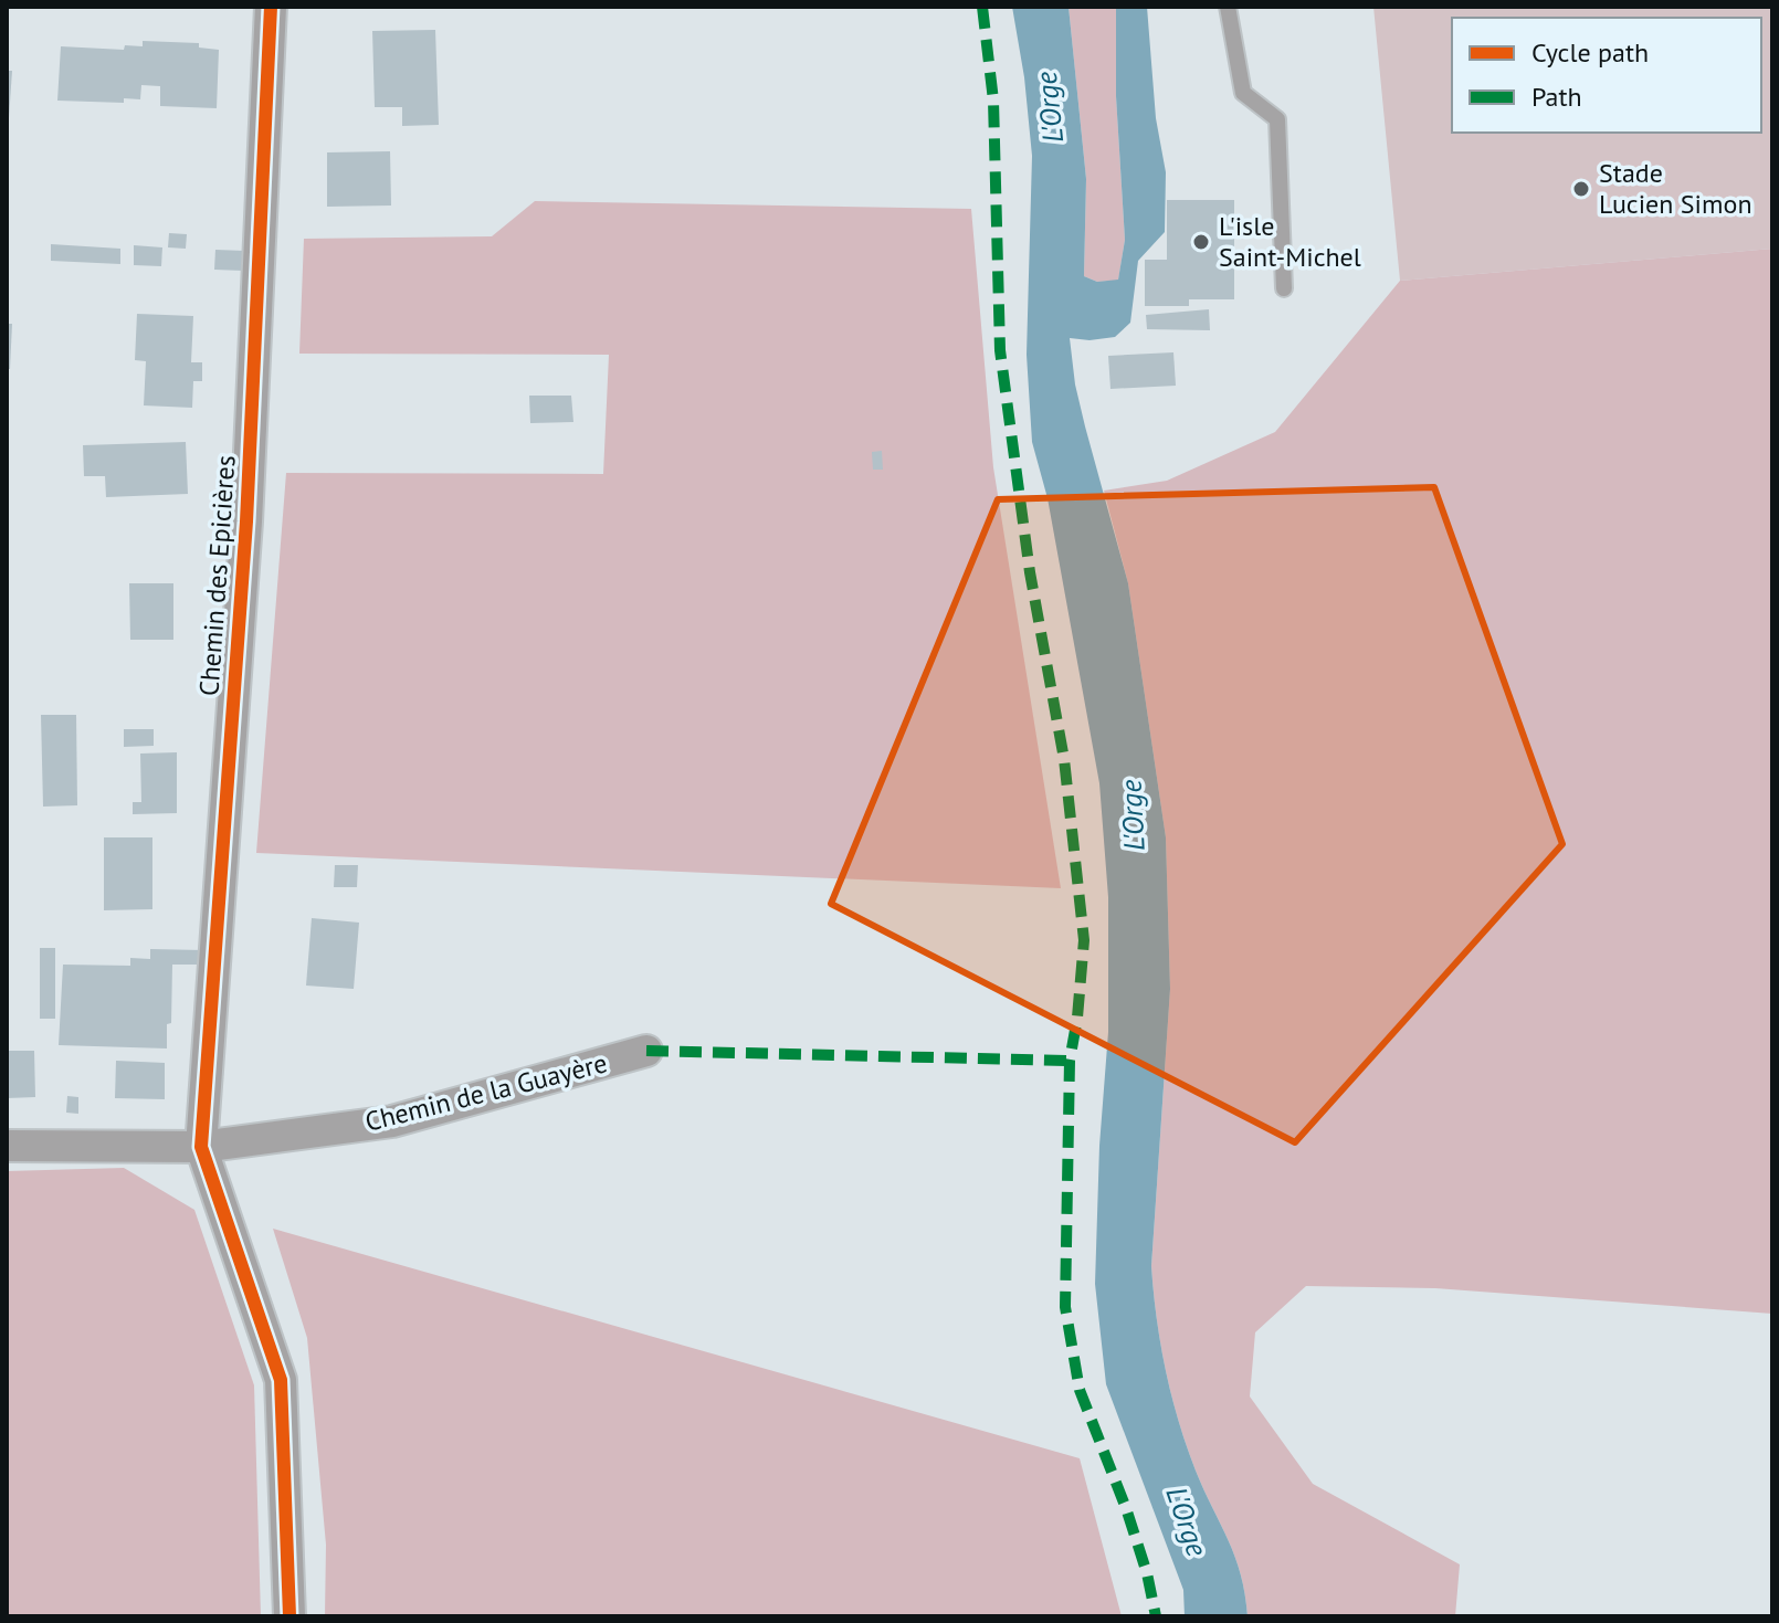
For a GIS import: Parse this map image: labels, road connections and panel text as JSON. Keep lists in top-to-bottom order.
{
  "streets": {
    "street": ["Chemin des Epicières", "Chemin de la Guayère"]
  },
  "crossings": [
    ["Chemin des Epicières", "Chemin de la Guayère"]
  ],
  "water": ["L'Orge"],
  "places": ["Stade Lucien Simon", "L'isle Saint-Michel"],
  "legend": ["Cycle path", "Path"]
}
